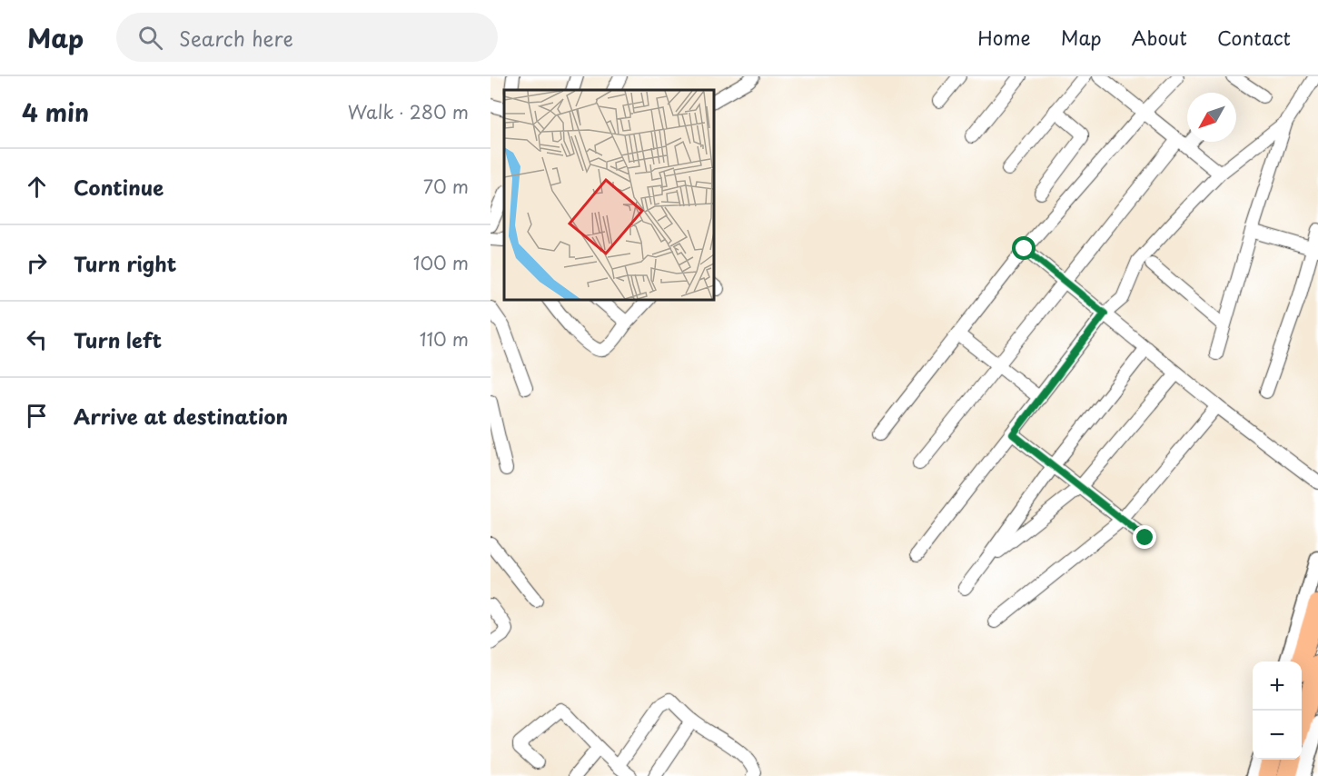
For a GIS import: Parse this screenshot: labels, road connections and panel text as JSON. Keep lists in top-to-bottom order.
{
  "north": "bottom left",
  "page": {
    "header": "Map",
    "search": "Search here",
    "nav": [
      "Home",
      "Map",
      "About",
      "Contact"
    ],
    "heading": ["4 min", "Walk · 280 m"],
    "list": [
      ["Continue", "70 m"],
      ["Turn right", "100 m"],
      ["Turn left", "110 m"],
      "Arrive at destination"
    ],
    "map_buttons": ["+", "−"]
  }
}
